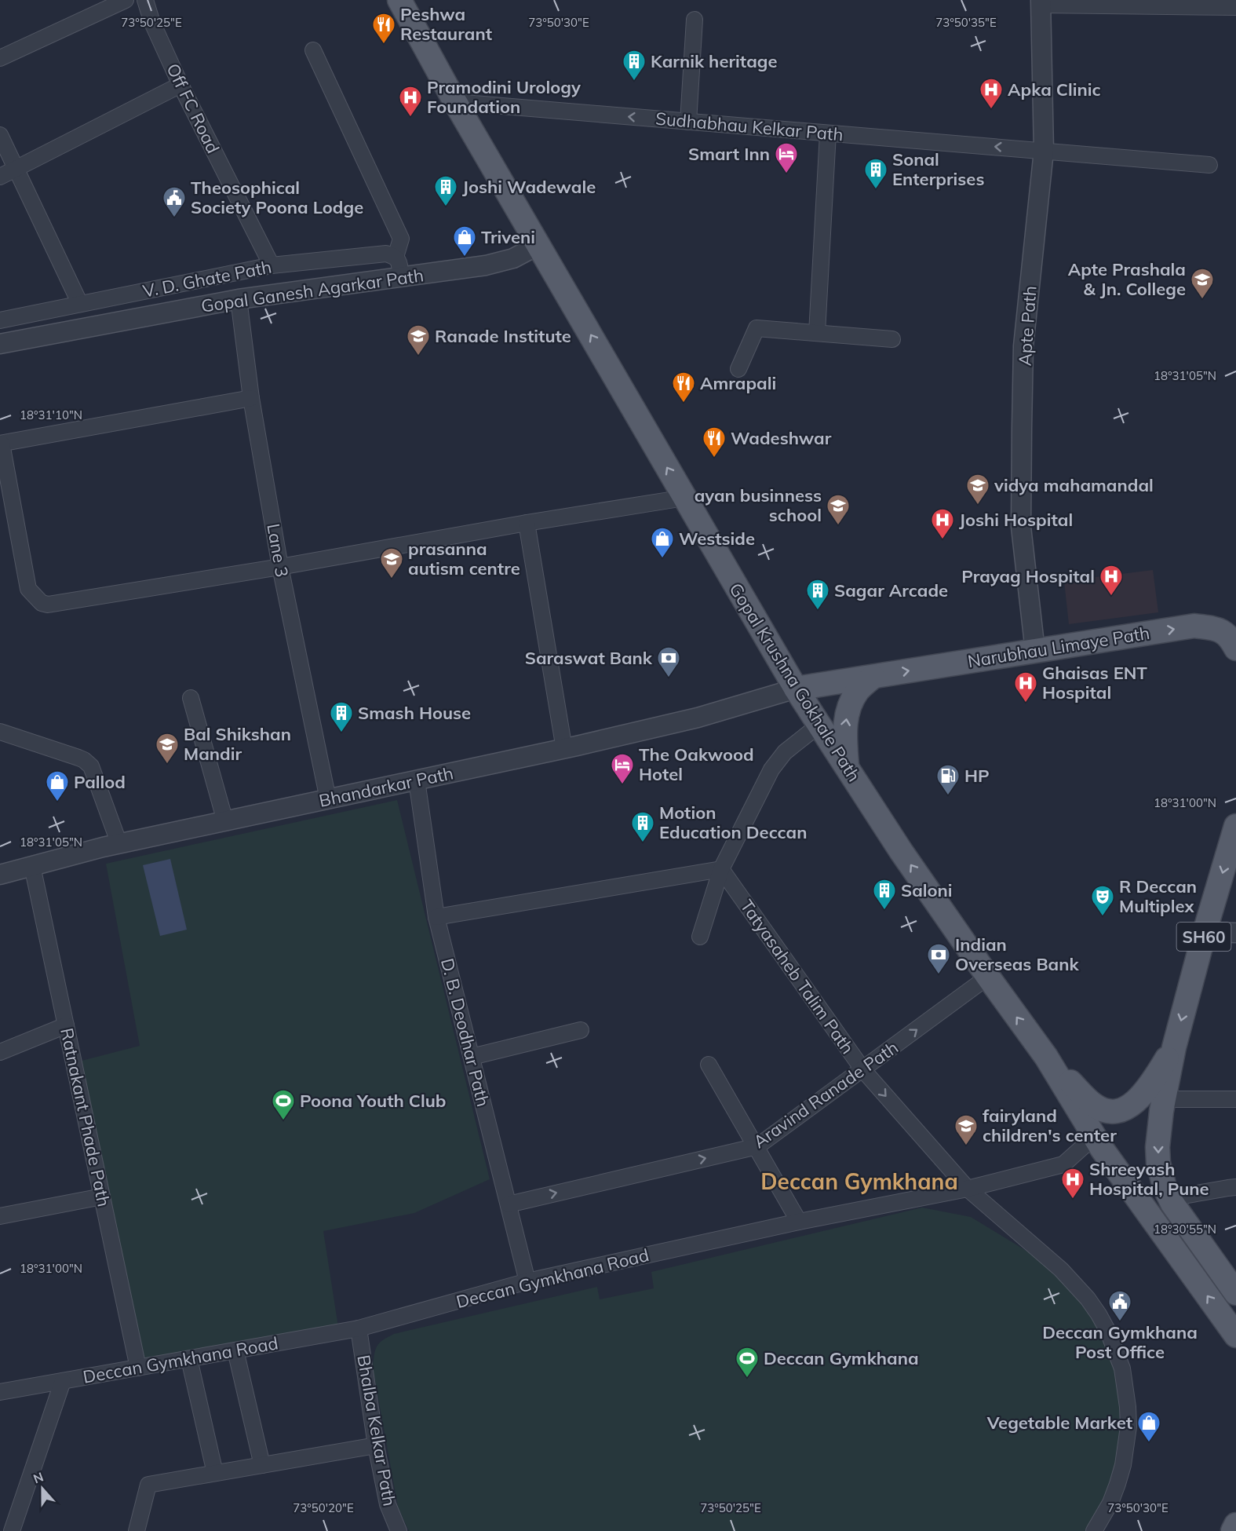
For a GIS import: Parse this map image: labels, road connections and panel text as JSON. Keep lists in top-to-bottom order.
{
  "streets": {
    "main road": ["Narubhau Limaye Path", "Gopal Krushna Gokhale Path", "SH60"],
    "street": [
      "Off FC Road",
      "Sudhabhau Kelkar Path",
      "V. D. Ghate Path",
      "Gopal Ganesh Agarkar Path",
      "Apte Path",
      "Lane 3",
      "Bhandarkar Path",
      "Tatyasaheb Talim Path",
      "D. B. Deodhar Path",
      "Aravind Ranade Path",
      "Ratnakant Phade Path",
      "Deccan Gymkhana Road",
      "Bhalba Kelkar Path"
    ]
  },
  "crossings": [
    ["Off FC Road", "V. D. Ghate Path"],
    ["Sudhabhau Kelkar Path", "Apte Path"],
    ["Sudhabhau Kelkar Path", "Gopal Krushna Gokhale Path"],
    ["Gopal Ganesh Agarkar Path", "Lane 3"],
    ["Gopal Ganesh Agarkar Path", "Gopal Krushna Gokhale Path"],
    ["Apte Path", "Narubhau Limaye Path"],
    ["Lane 3", "Bhandarkar Path"],
    ["Narubhau Limaye Path", "Gopal Krushna Gokhale Path"],
    ["Narubhau Limaye Path", "Bhandarkar Path"],
    ["Gopal Krushna Gokhale Path", "Bhandarkar Path"],
    ["Gopal Krushna Gokhale Path", "Aravind Ranade Path"],
    ["Gopal Krushna Gokhale Path", "Deccan Gymkhana Road"],
    ["Bhandarkar Path", "D. B. Deodhar Path"],
    ["Bhandarkar Path", "Ratnakant Phade Path"],
    ["Tatyasaheb Talim Path", "Aravind Ranade Path"],
    ["Tatyasaheb Talim Path", "Deccan Gymkhana Road"],
    ["D. B. Deodhar Path", "Aravind Ranade Path"],
    ["D. B. Deodhar Path", "Deccan Gymkhana Road"],
    ["Ratnakant Phade Path", "Deccan Gymkhana Road"],
    ["Deccan Gymkhana Road", "Bhalba Kelkar Path"]
  ],
  "one_way": [
    "Sudhabhau Kelkar Path",
    "Narubhau Limaye Path",
    "Gopal Krushna Gokhale Path",
    "Aravind Ranade Path"
  ],
  "districts": ["Deccan Gymkhana"],
  "places": {
    "restaurant": ["Peshwa Restaurant", "Amrapali", "Wadeshwar"],
    "building": [
      "Karnik heritage",
      "Sonal Enterprises",
      "Joshi Wadewale",
      "Sagar Arcade",
      "Smash House",
      "Motion Education Deccan",
      "Saloni"
    ],
    "hospital": [
      "Apka Clinic",
      "Pramodini Urology Foundation",
      "Joshi Hospital",
      "Prayag Hospital",
      "Ghaisas ENT Hospital",
      "Shreeyash Hospital, Pune"
    ],
    "hotel": ["Smart Inn", "The Oakwood Hotel"],
    "public building": ["Theosophical Society Poona Lodge", "Deccan Gymkhana Post Office"],
    "shop": [
      "Triveni",
      "Westside",
      "Pallod",
      "Vegetable Market"
    ],
    "school or university": [
      "Apte Prashala & Jn. College",
      "Ranade Institute",
      "vidya mahamandal",
      "ayan businness school",
      "prasanna autism centre",
      "Bal Shikshan Mandir",
      "fairyland children's center"
    ],
    "bank": ["Saraswat Bank", "Indian Overseas Bank"],
    "fuel station": ["HP"],
    "theatre": ["R Deccan Multiplex"],
    "sports": ["Poona Youth Club", "Deccan Gymkhana"]
  },
  "north": "top",
  "coordinates": [
    "73°50'25\"E",
    "73°50'30\"E",
    "73°50'35\"E",
    "18°31'05\"N",
    "18°31'10\"N",
    "18°31'00\"N",
    "18°30'55\"N",
    "73°50'20\"E"
  ]
}
